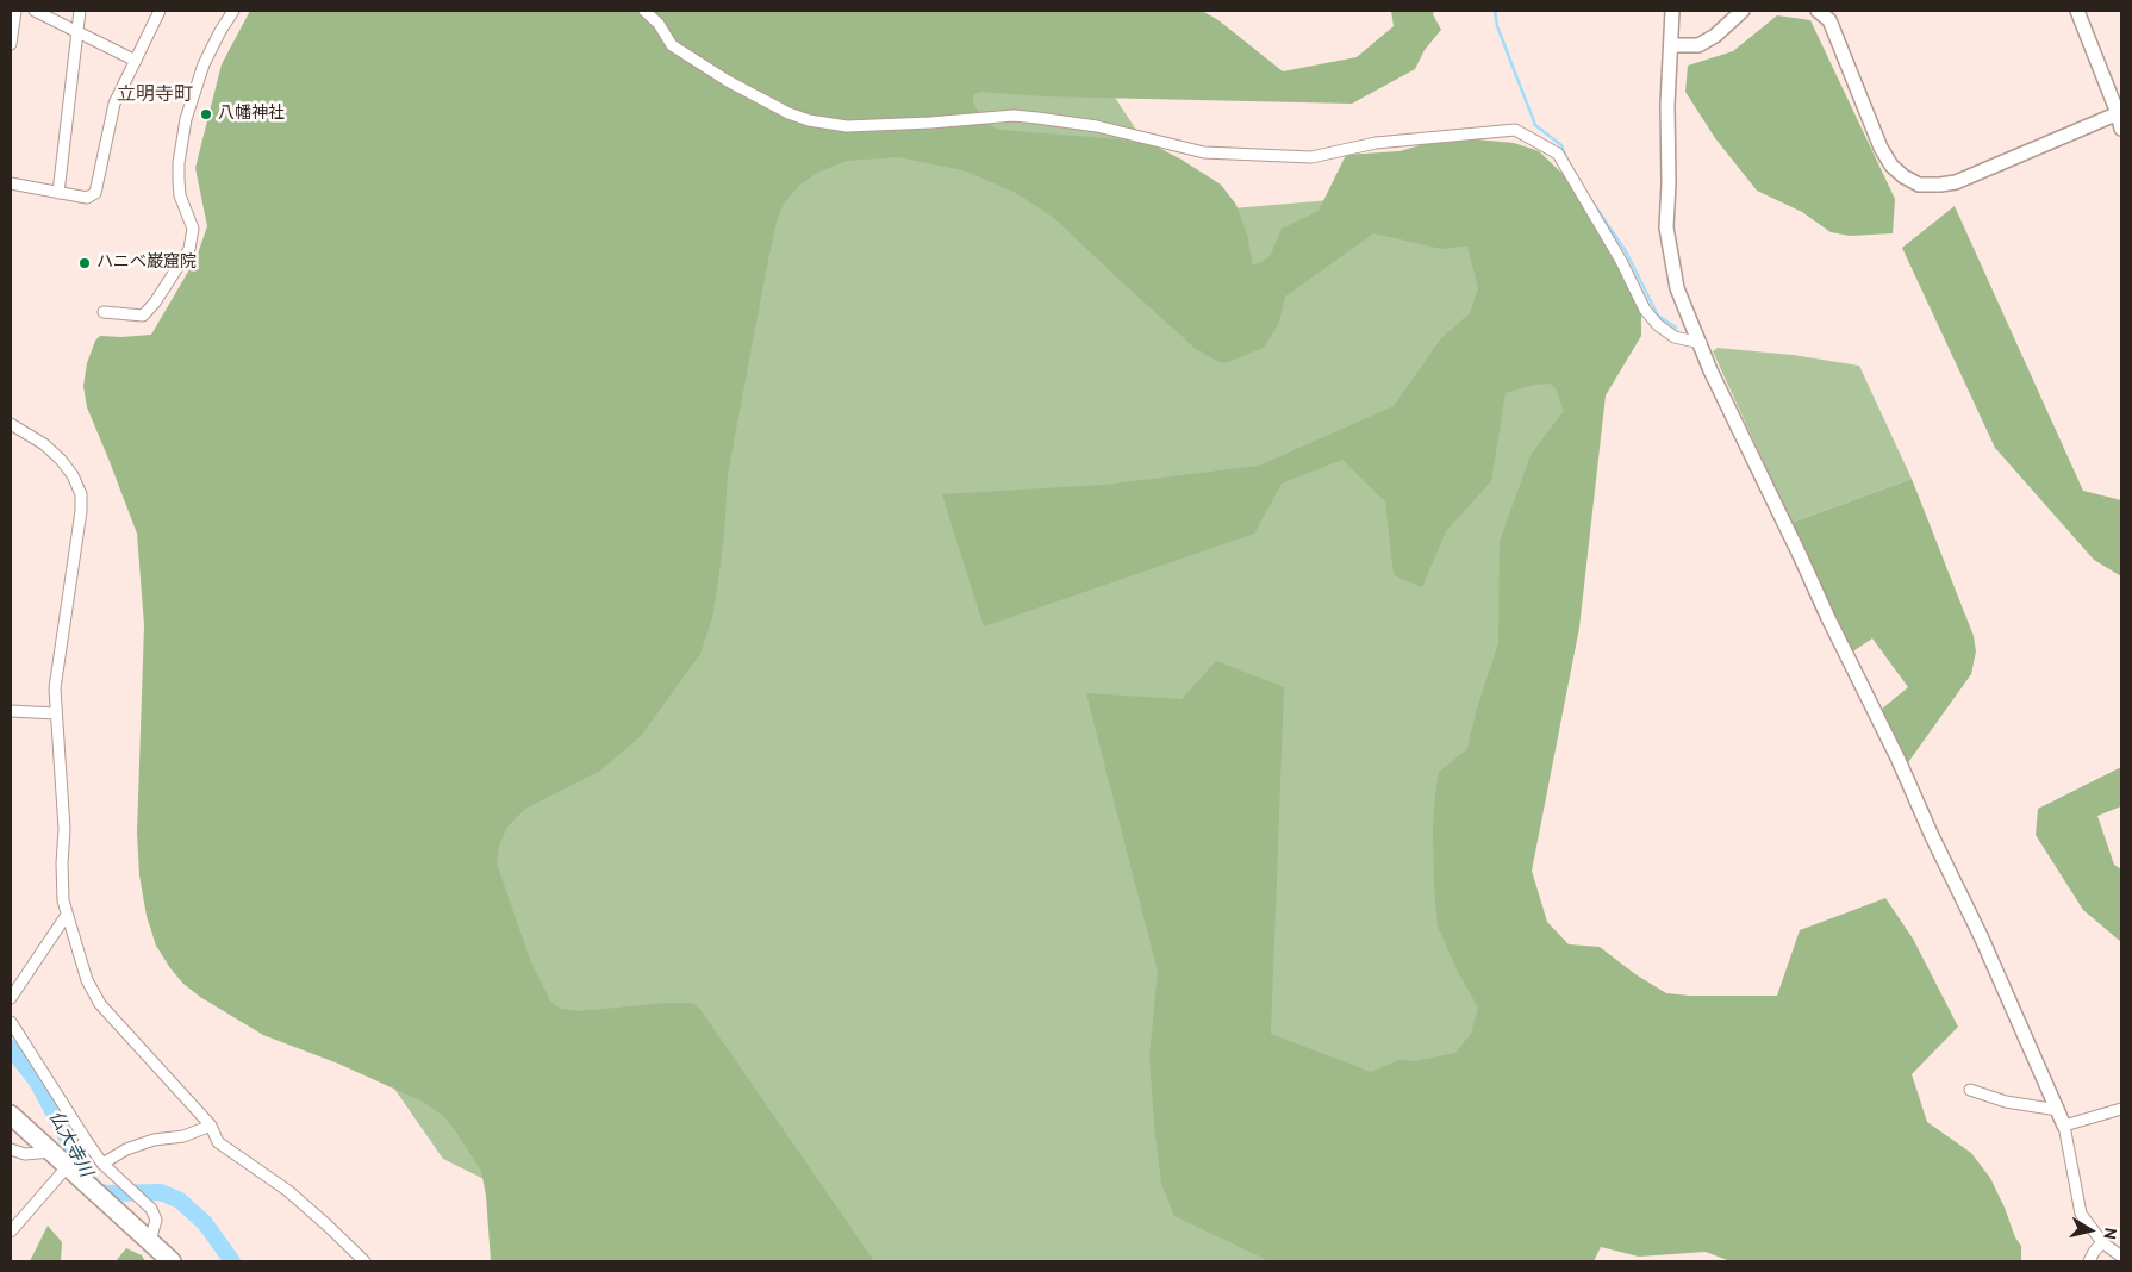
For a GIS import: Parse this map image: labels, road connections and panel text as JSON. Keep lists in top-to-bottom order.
{
  "districts": ["立明寺町"],
  "water": ["仏大寺川"],
  "places": ["八幡神社", "ハニベ巌窟院"],
  "north": "right"
}
